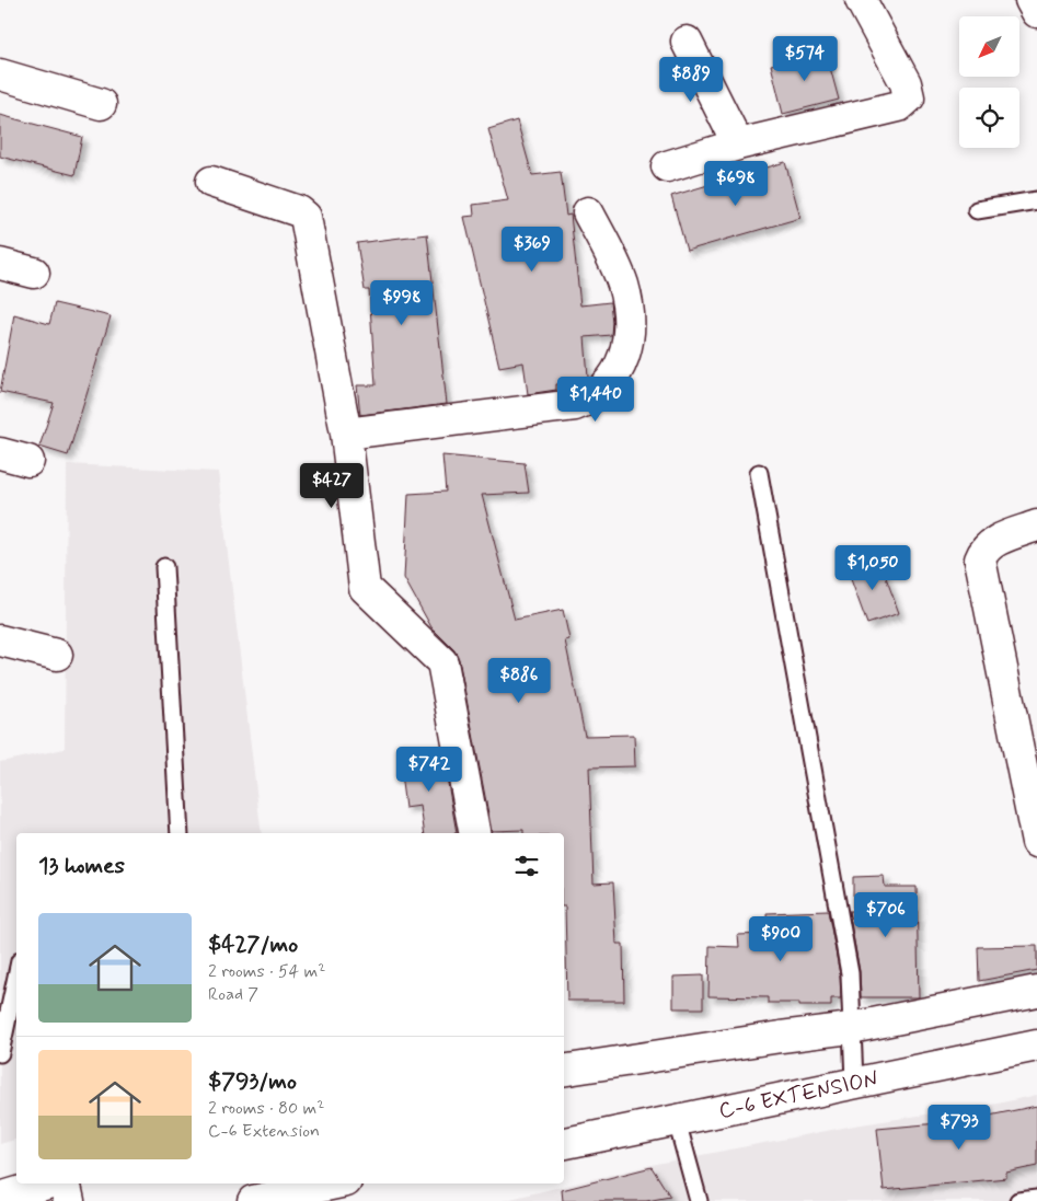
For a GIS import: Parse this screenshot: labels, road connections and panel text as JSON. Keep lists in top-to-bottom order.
{
  "streets": {
    "street": ["C-6 EXTENSION"]
  },
  "north": "bottom left",
  "page": {
    "price": [
      "$574",
      "$889",
      "$698",
      "$369",
      "$998",
      "$1,440",
      "$427",
      "$1,050",
      "$886",
      "$742",
      "$706",
      "$900",
      "$793"
    ],
    "heading": "13 homes",
    "list": [
      {
        "name": "$427/mo",
        "note": "2 rooms · 54 m² · Road 7"
      },
      {
        "name": "$793/mo",
        "note": "2 rooms · 80 m² · C-6 Extension"
      }
    ]
  }
}
